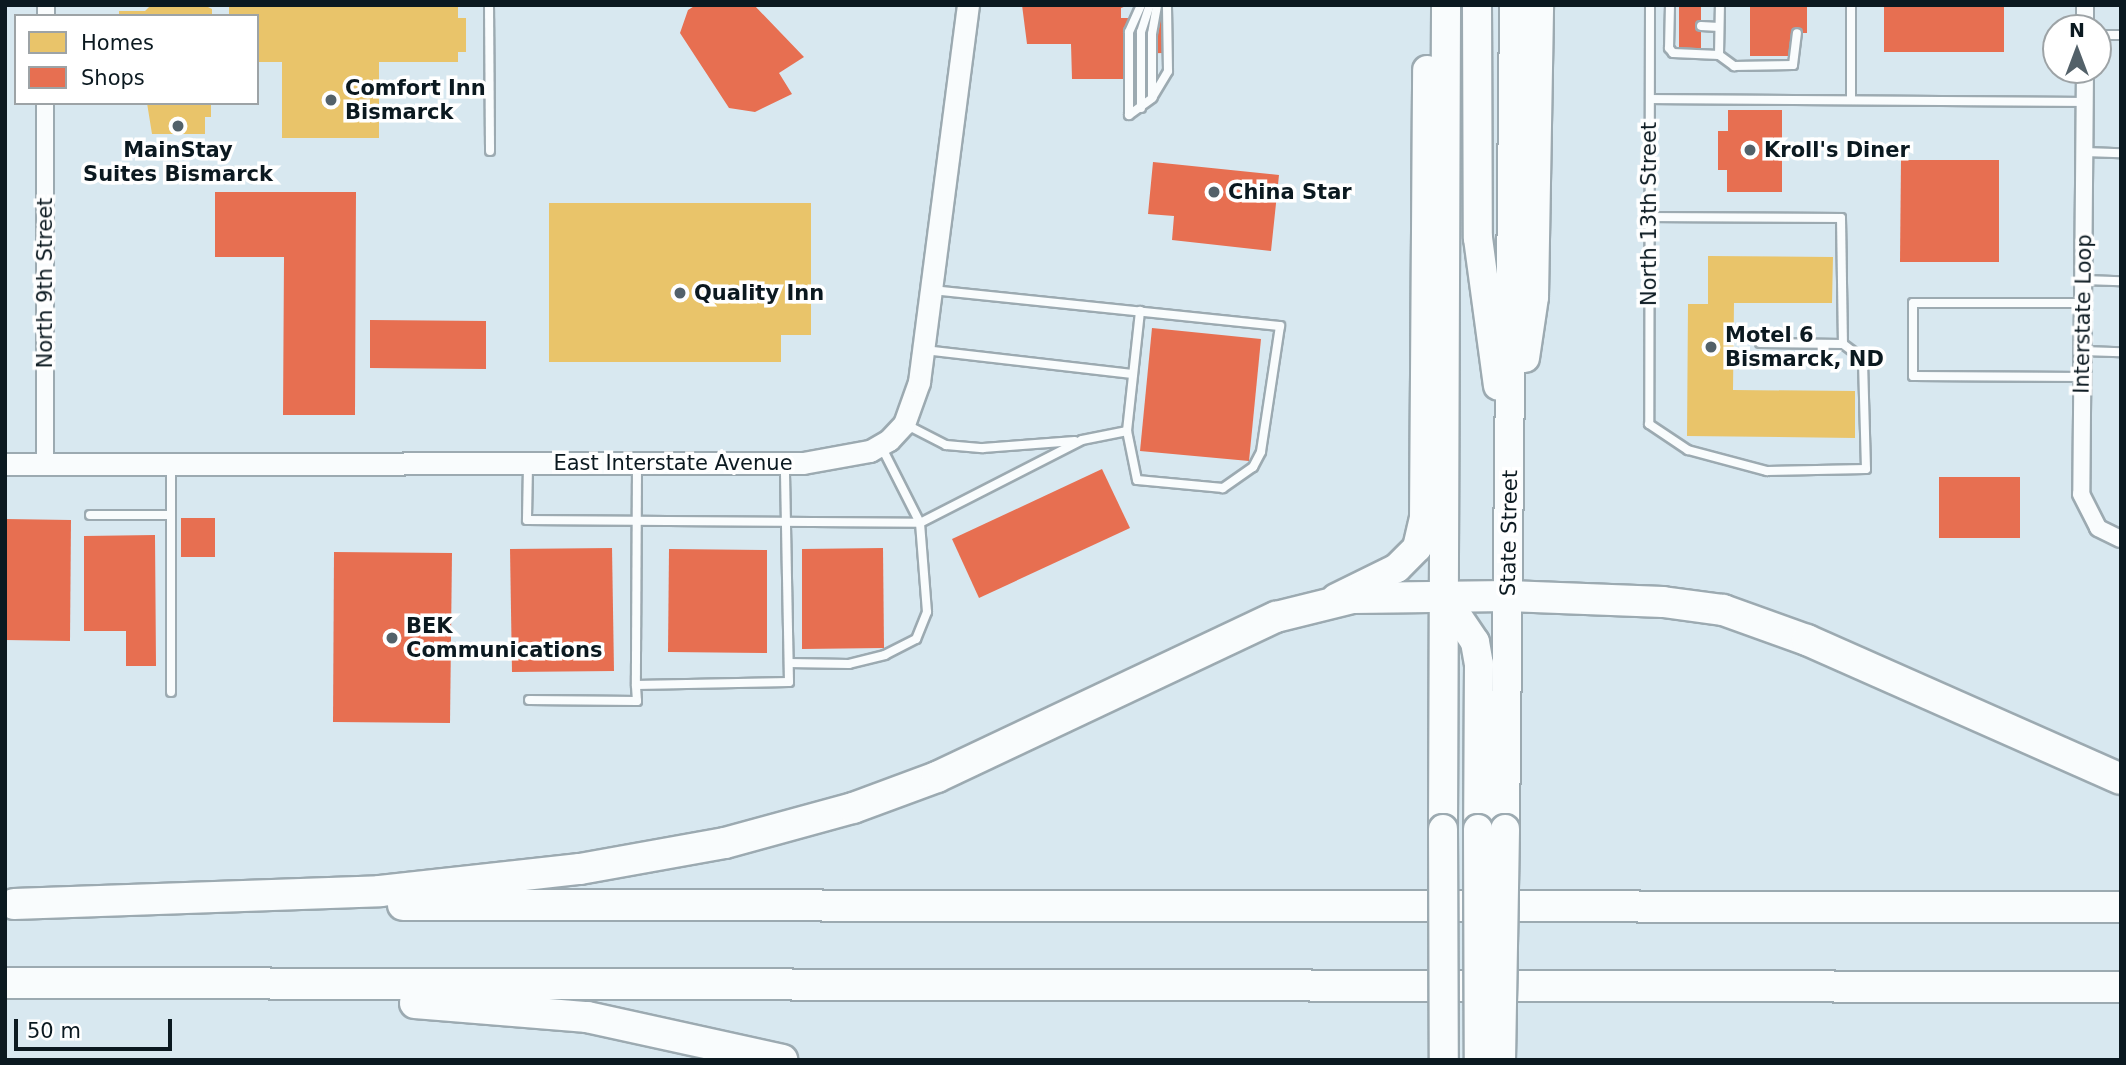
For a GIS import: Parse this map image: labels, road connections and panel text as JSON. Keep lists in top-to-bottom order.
{
  "streets": {
    "highway": ["State Street"],
    "street": ["North 9th Street", "Interstate Loop", "East Interstate Avenue"],
    "lane": ["North 13th Street"]
  },
  "crossings": [
    ["North 9th Street", "East Interstate Avenue"]
  ],
  "places": [
    "Comfort Inn Bismarck",
    "MainStay Suites Bismarck",
    "Kroll's Diner",
    "China Star",
    "Quality Inn",
    "Motel 6 Bismarck, ND",
    "BEK Communications"
  ],
  "legend": ["Homes", "Shops"],
  "scale_bar": "50 m",
  "north": "top"
}
